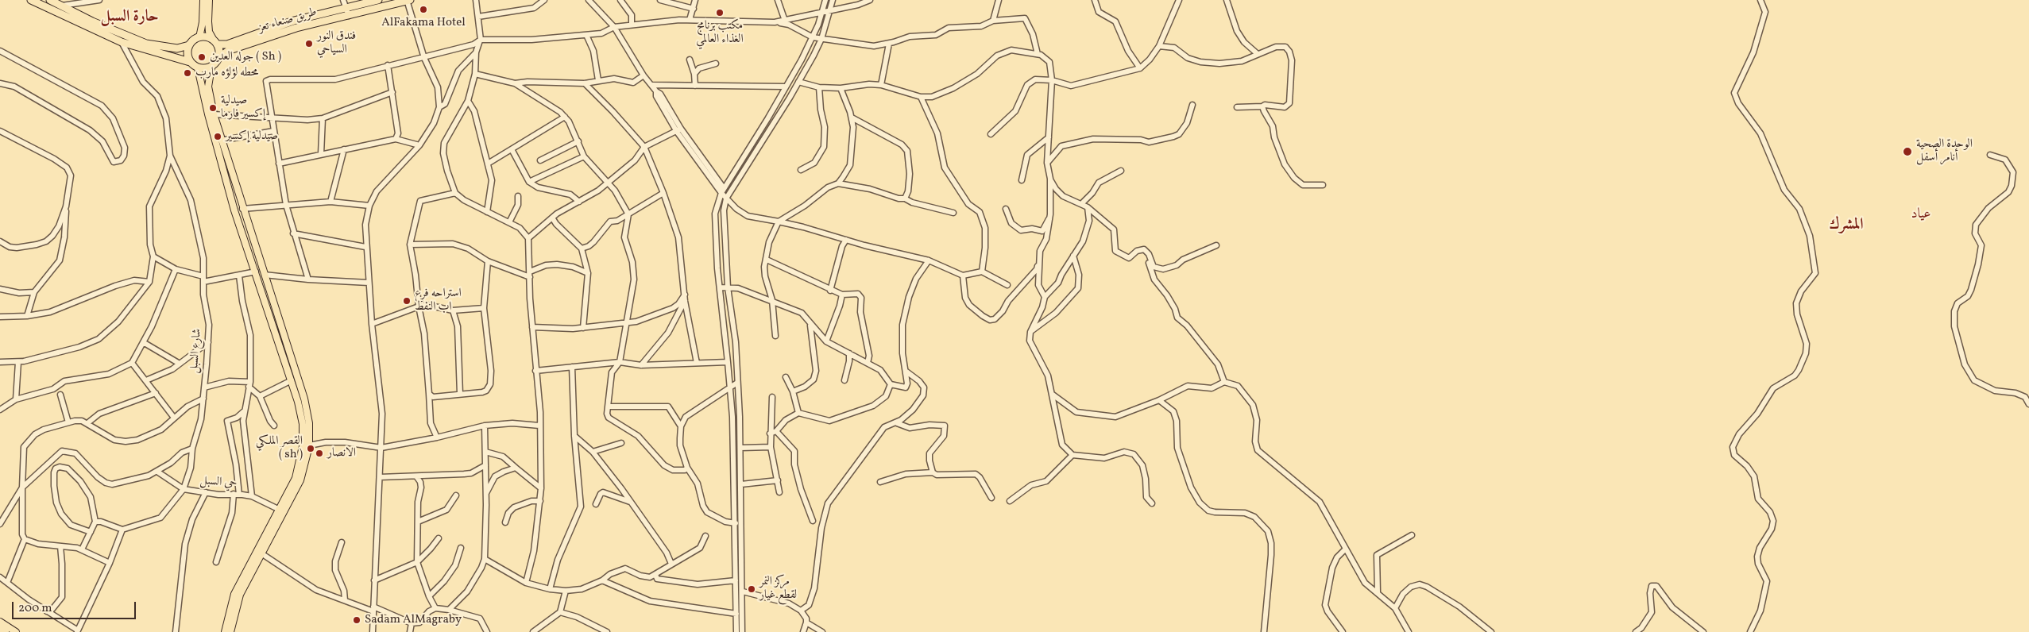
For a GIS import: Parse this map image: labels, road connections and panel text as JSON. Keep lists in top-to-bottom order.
{
  "streets": {
    "highway": ["طريق صنعاء تعز"],
    "street": ["شارع السبل", "حي السبل"]
  },
  "crossings": [
    ["شارع السبل", "حي السبل"]
  ],
  "districts": ["حارة السبل", "عياد", "المشرك"],
  "places": [
    "AlFakama Hotel",
    "مكتب برنامج الغذاء العالمي",
    "فندق النور السياحي",
    "جوله العدين ( Sh )",
    "محطه لؤلؤه مارب",
    "صيدلية إكسير فارما",
    "صيدلية إكسير",
    "الوحدة الصحية أنامر أسفل",
    "استراحه فرع اب النفط",
    "القصر الملكي ( sh )",
    "الانصار",
    "مركز النمر لقطع غيار",
    "Sadam AlMagraby"
  ],
  "scale_bar": "200 m"
}
